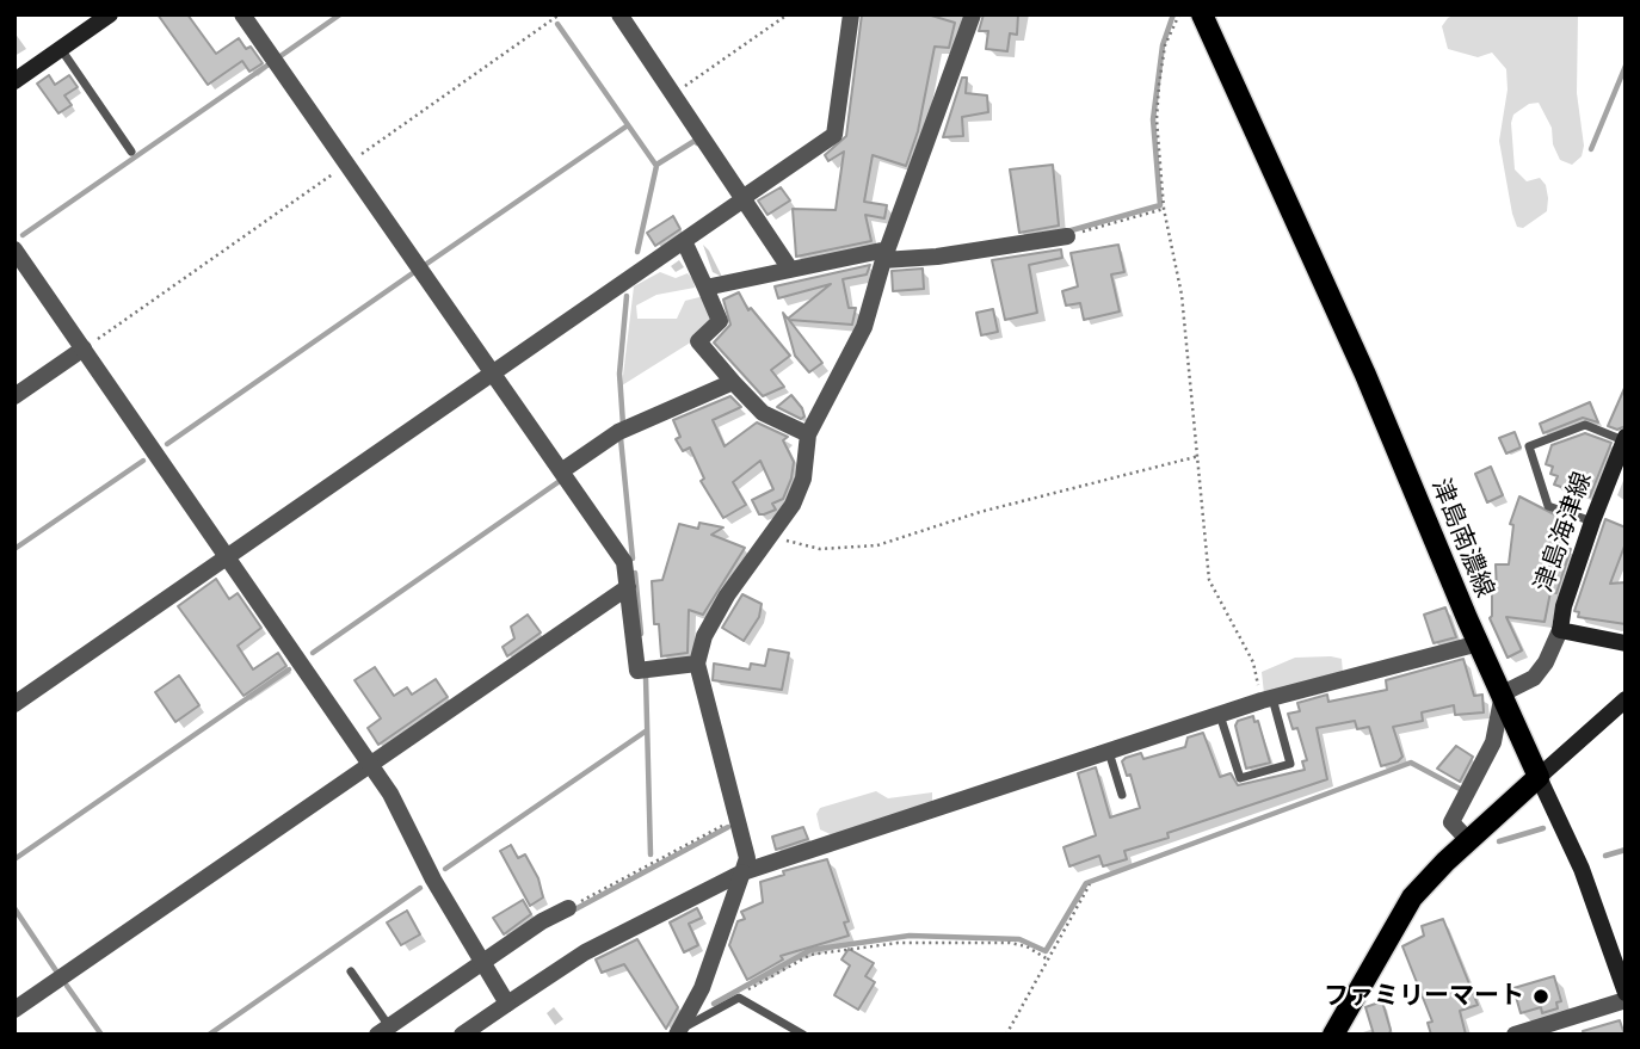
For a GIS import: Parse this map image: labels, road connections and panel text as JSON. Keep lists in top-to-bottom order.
{
  "streets": {
    "main road": ["津島海津線", "津島南濃線"]
  },
  "places": ["ファミリーマート"]
}
